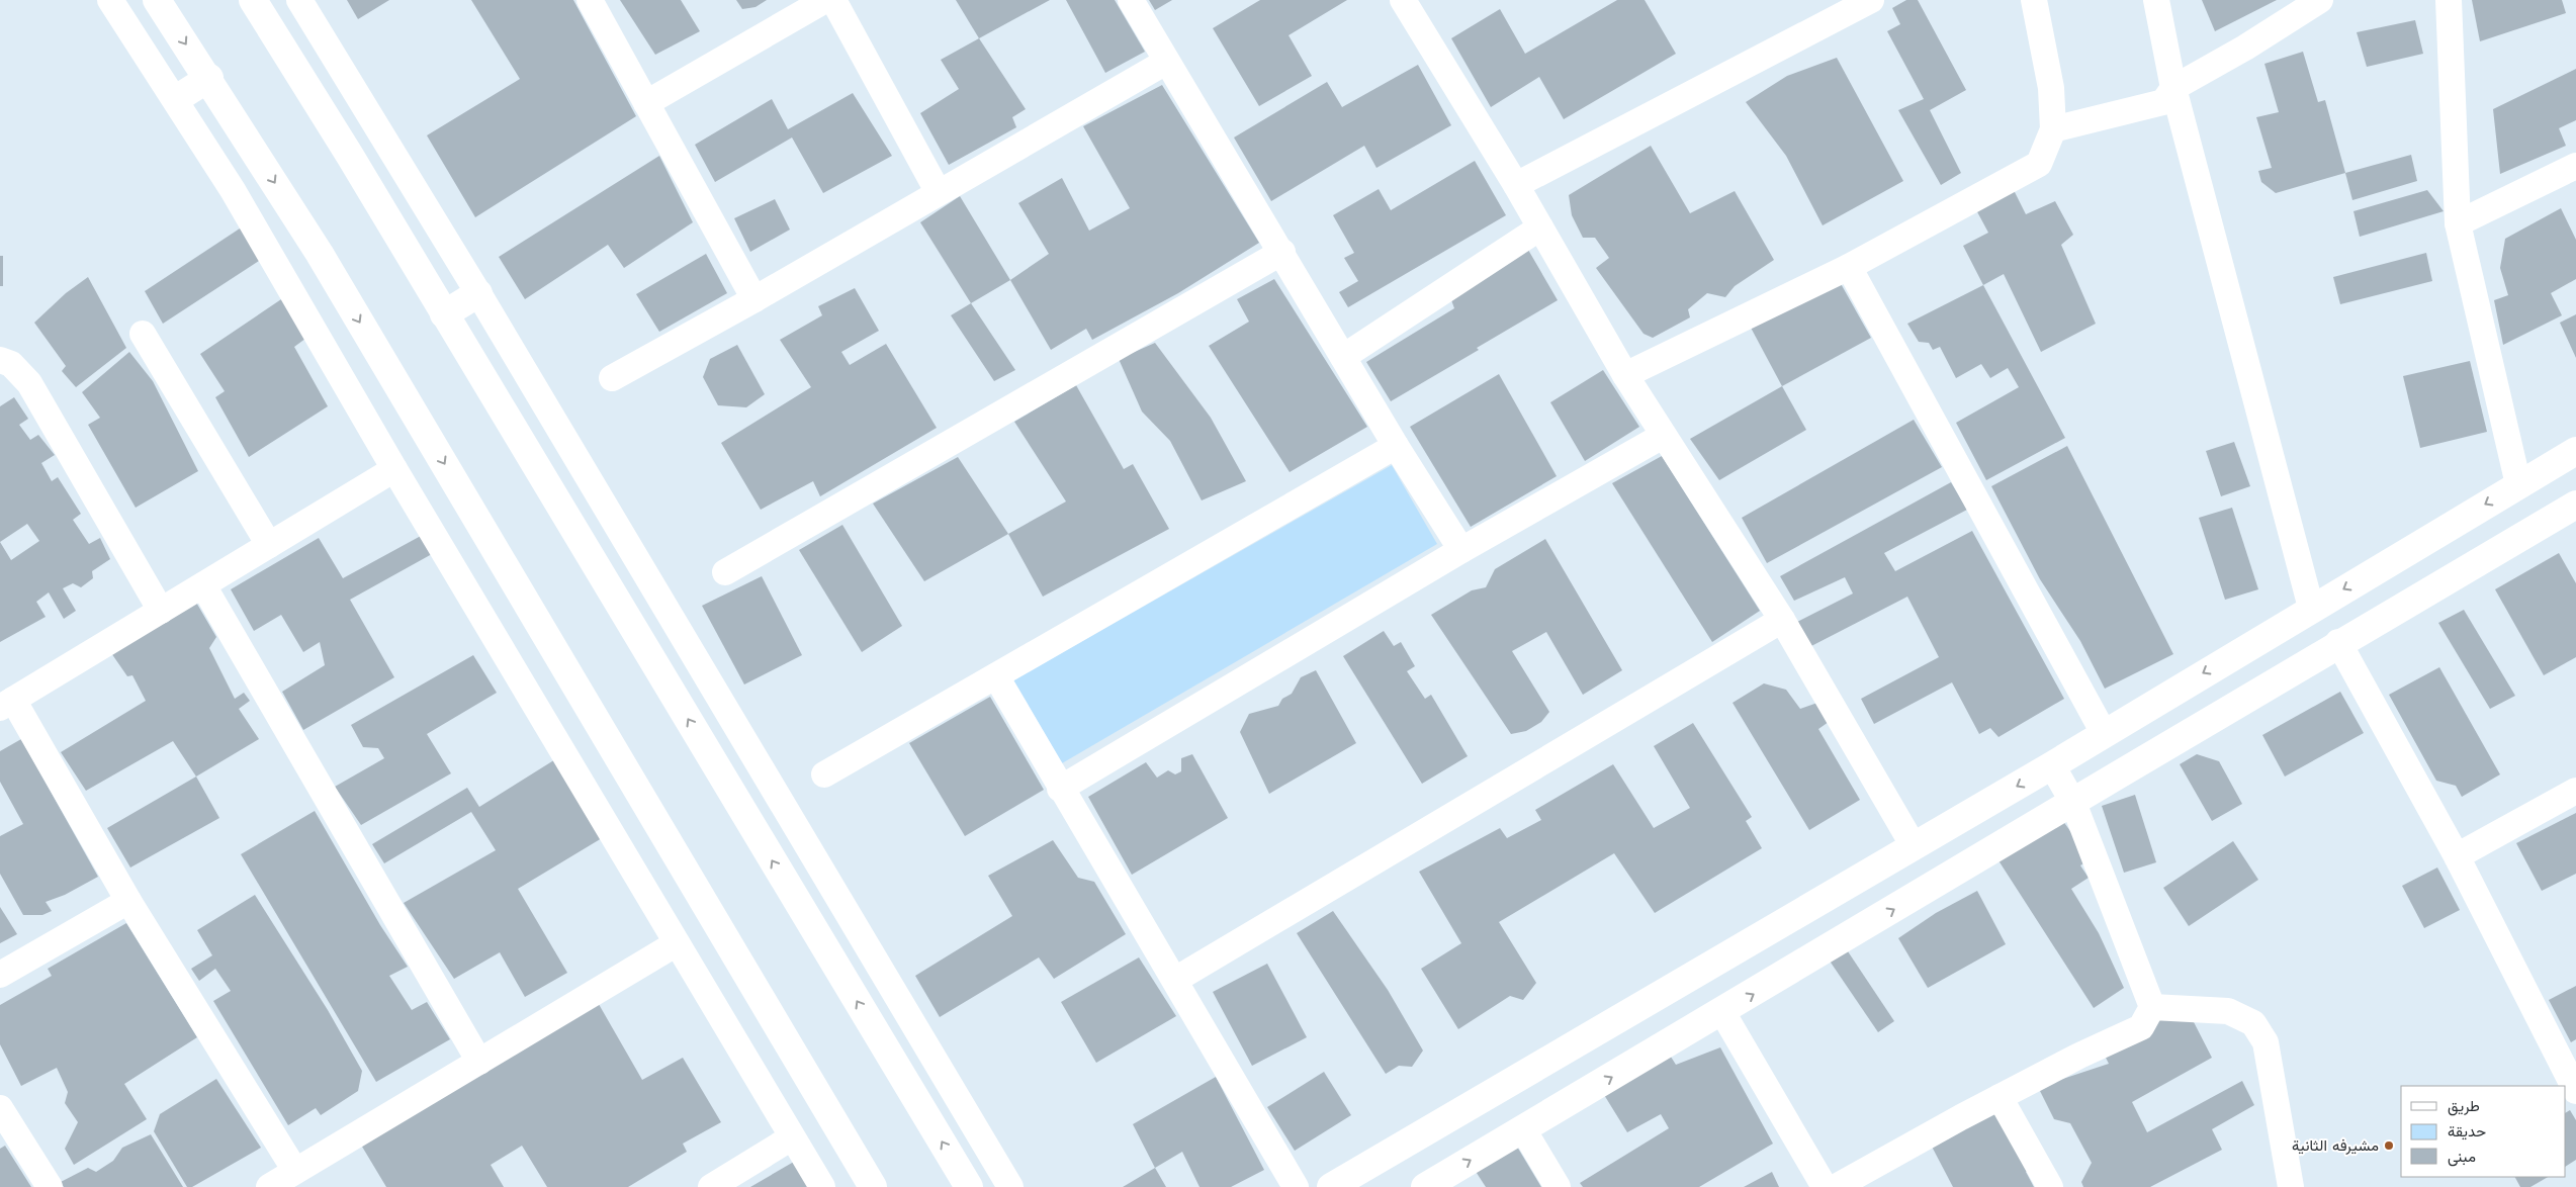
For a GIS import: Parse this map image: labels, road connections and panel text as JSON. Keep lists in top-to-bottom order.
{
  "places": ["مشيرفه الثانية"],
  "legend": ["طريق", "حديقة", "مبنى"]
}
